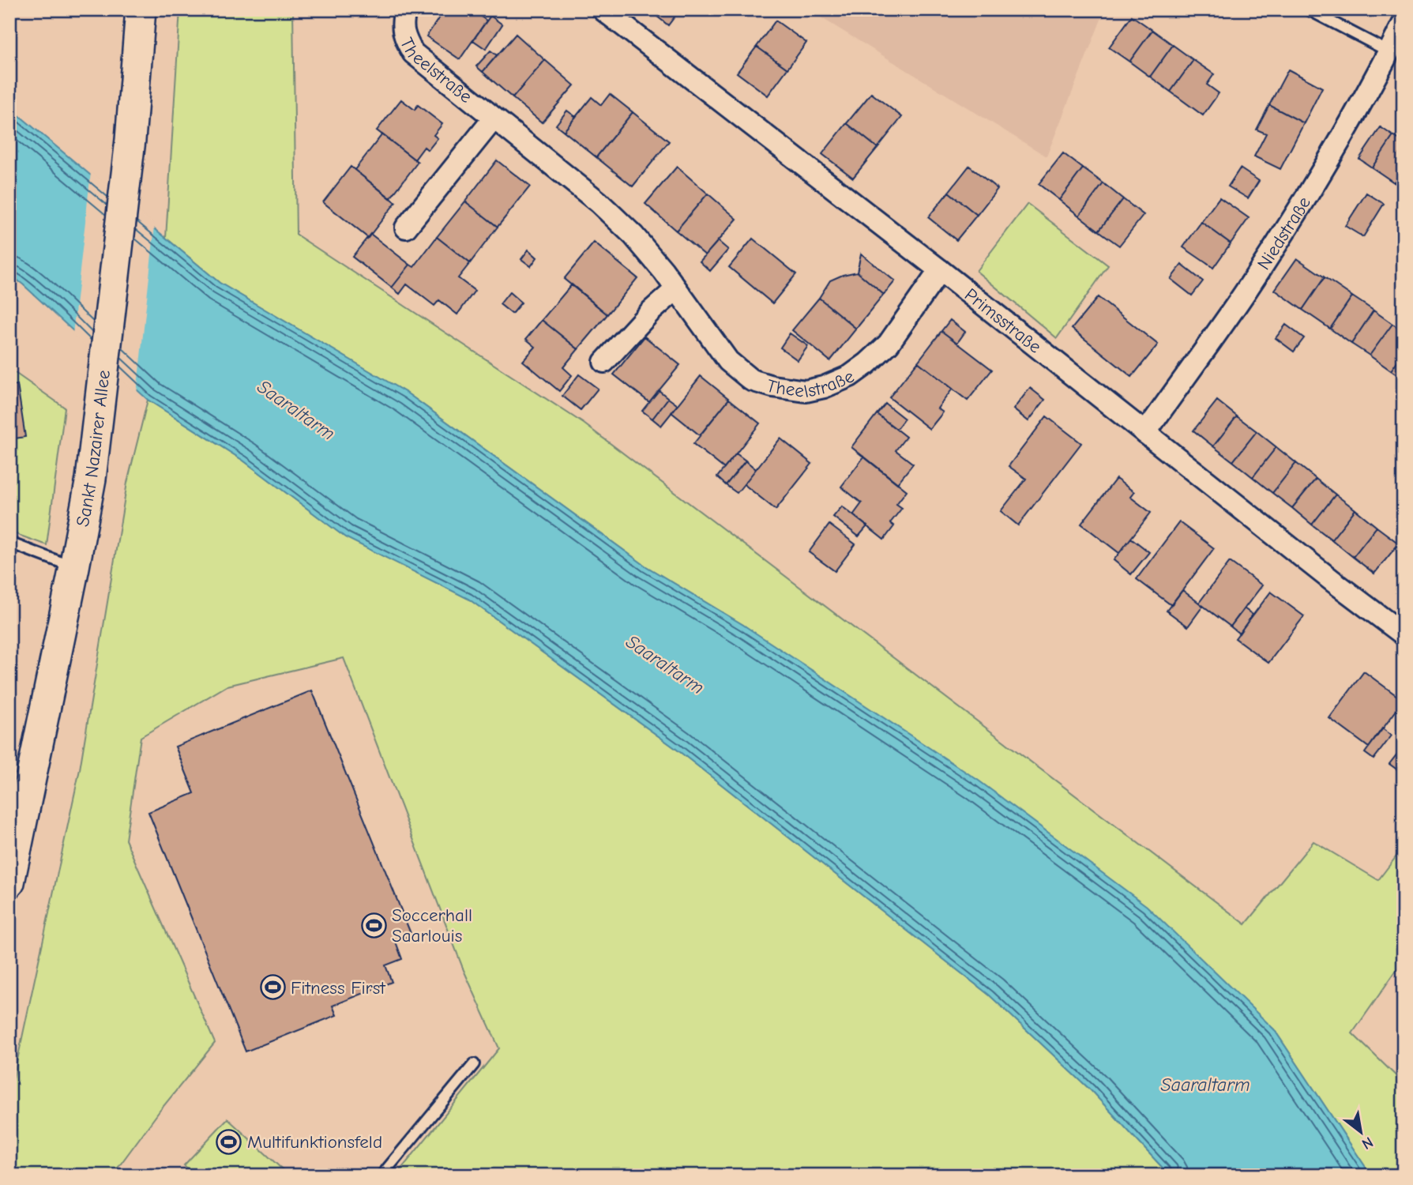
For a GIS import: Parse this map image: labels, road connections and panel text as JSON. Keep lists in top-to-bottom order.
{
  "streets": {
    "street": [
      "Theelstraße",
      "Niedstraße",
      "Primsstraße",
      "Sankt Nazairer Allee"
    ]
  },
  "crossings": [
    ["Theelstraße", "Primsstraße"],
    ["Niedstraße", "Primsstraße"]
  ],
  "water": ["Saaraltarm"],
  "places": {
    "sports": ["Soccerhall Saarlouis", "Fitness First", "Multifunktionsfeld"]
  },
  "north": "bottom right"
}
